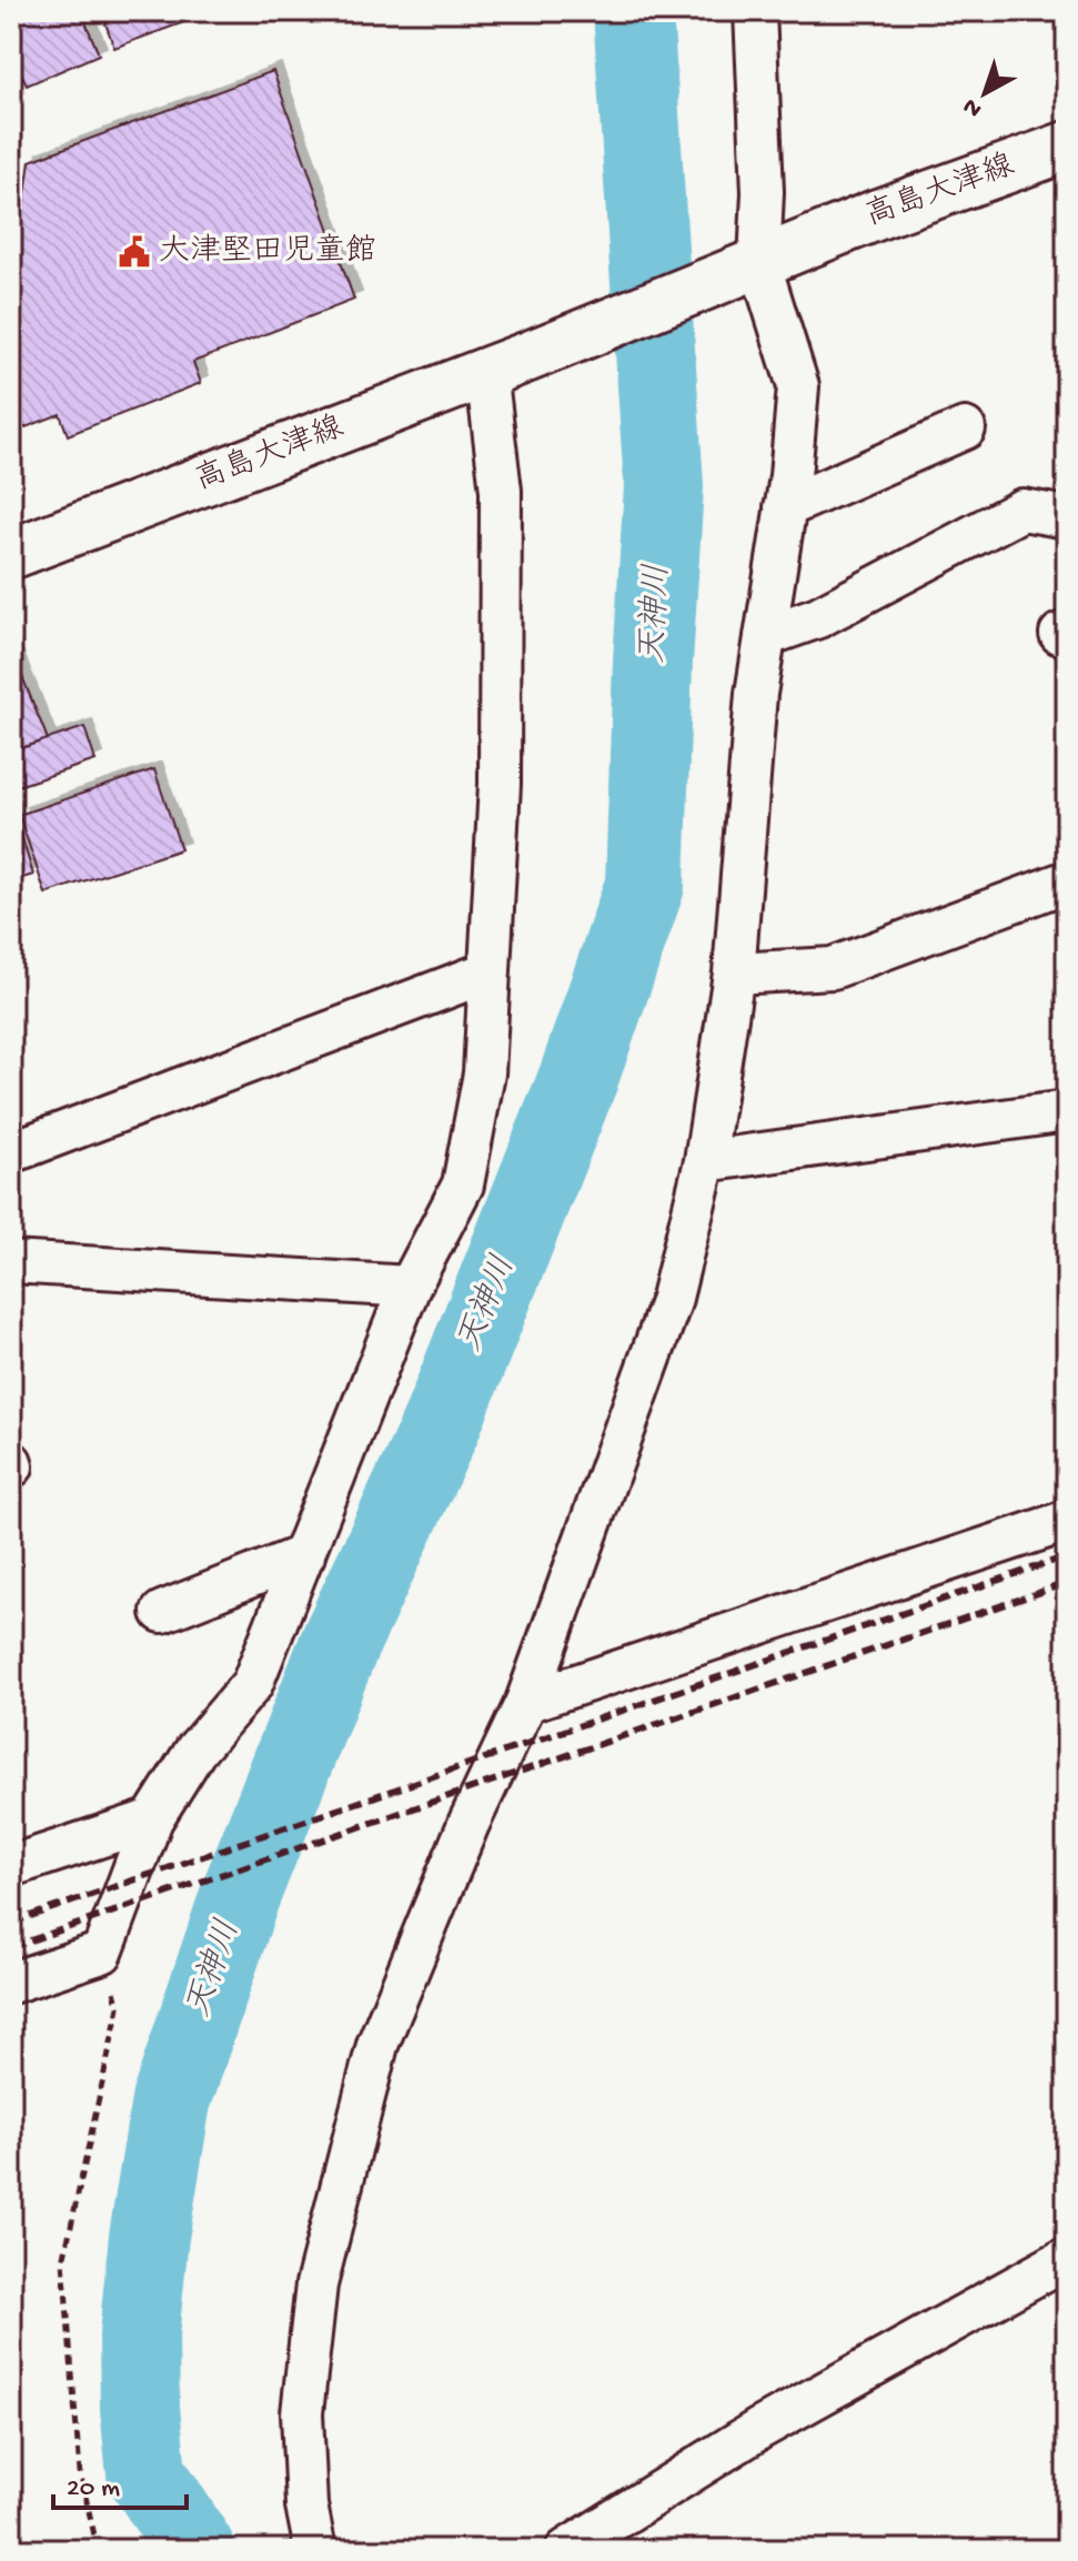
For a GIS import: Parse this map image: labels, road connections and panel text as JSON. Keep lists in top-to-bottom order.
{
  "streets": {
    "main road": ["高島大津線"]
  },
  "water": ["天神川"],
  "places": {
    "public building": ["大津堅田児童館"]
  },
  "scale_bar": "20 m",
  "north": "bottom left"
}
